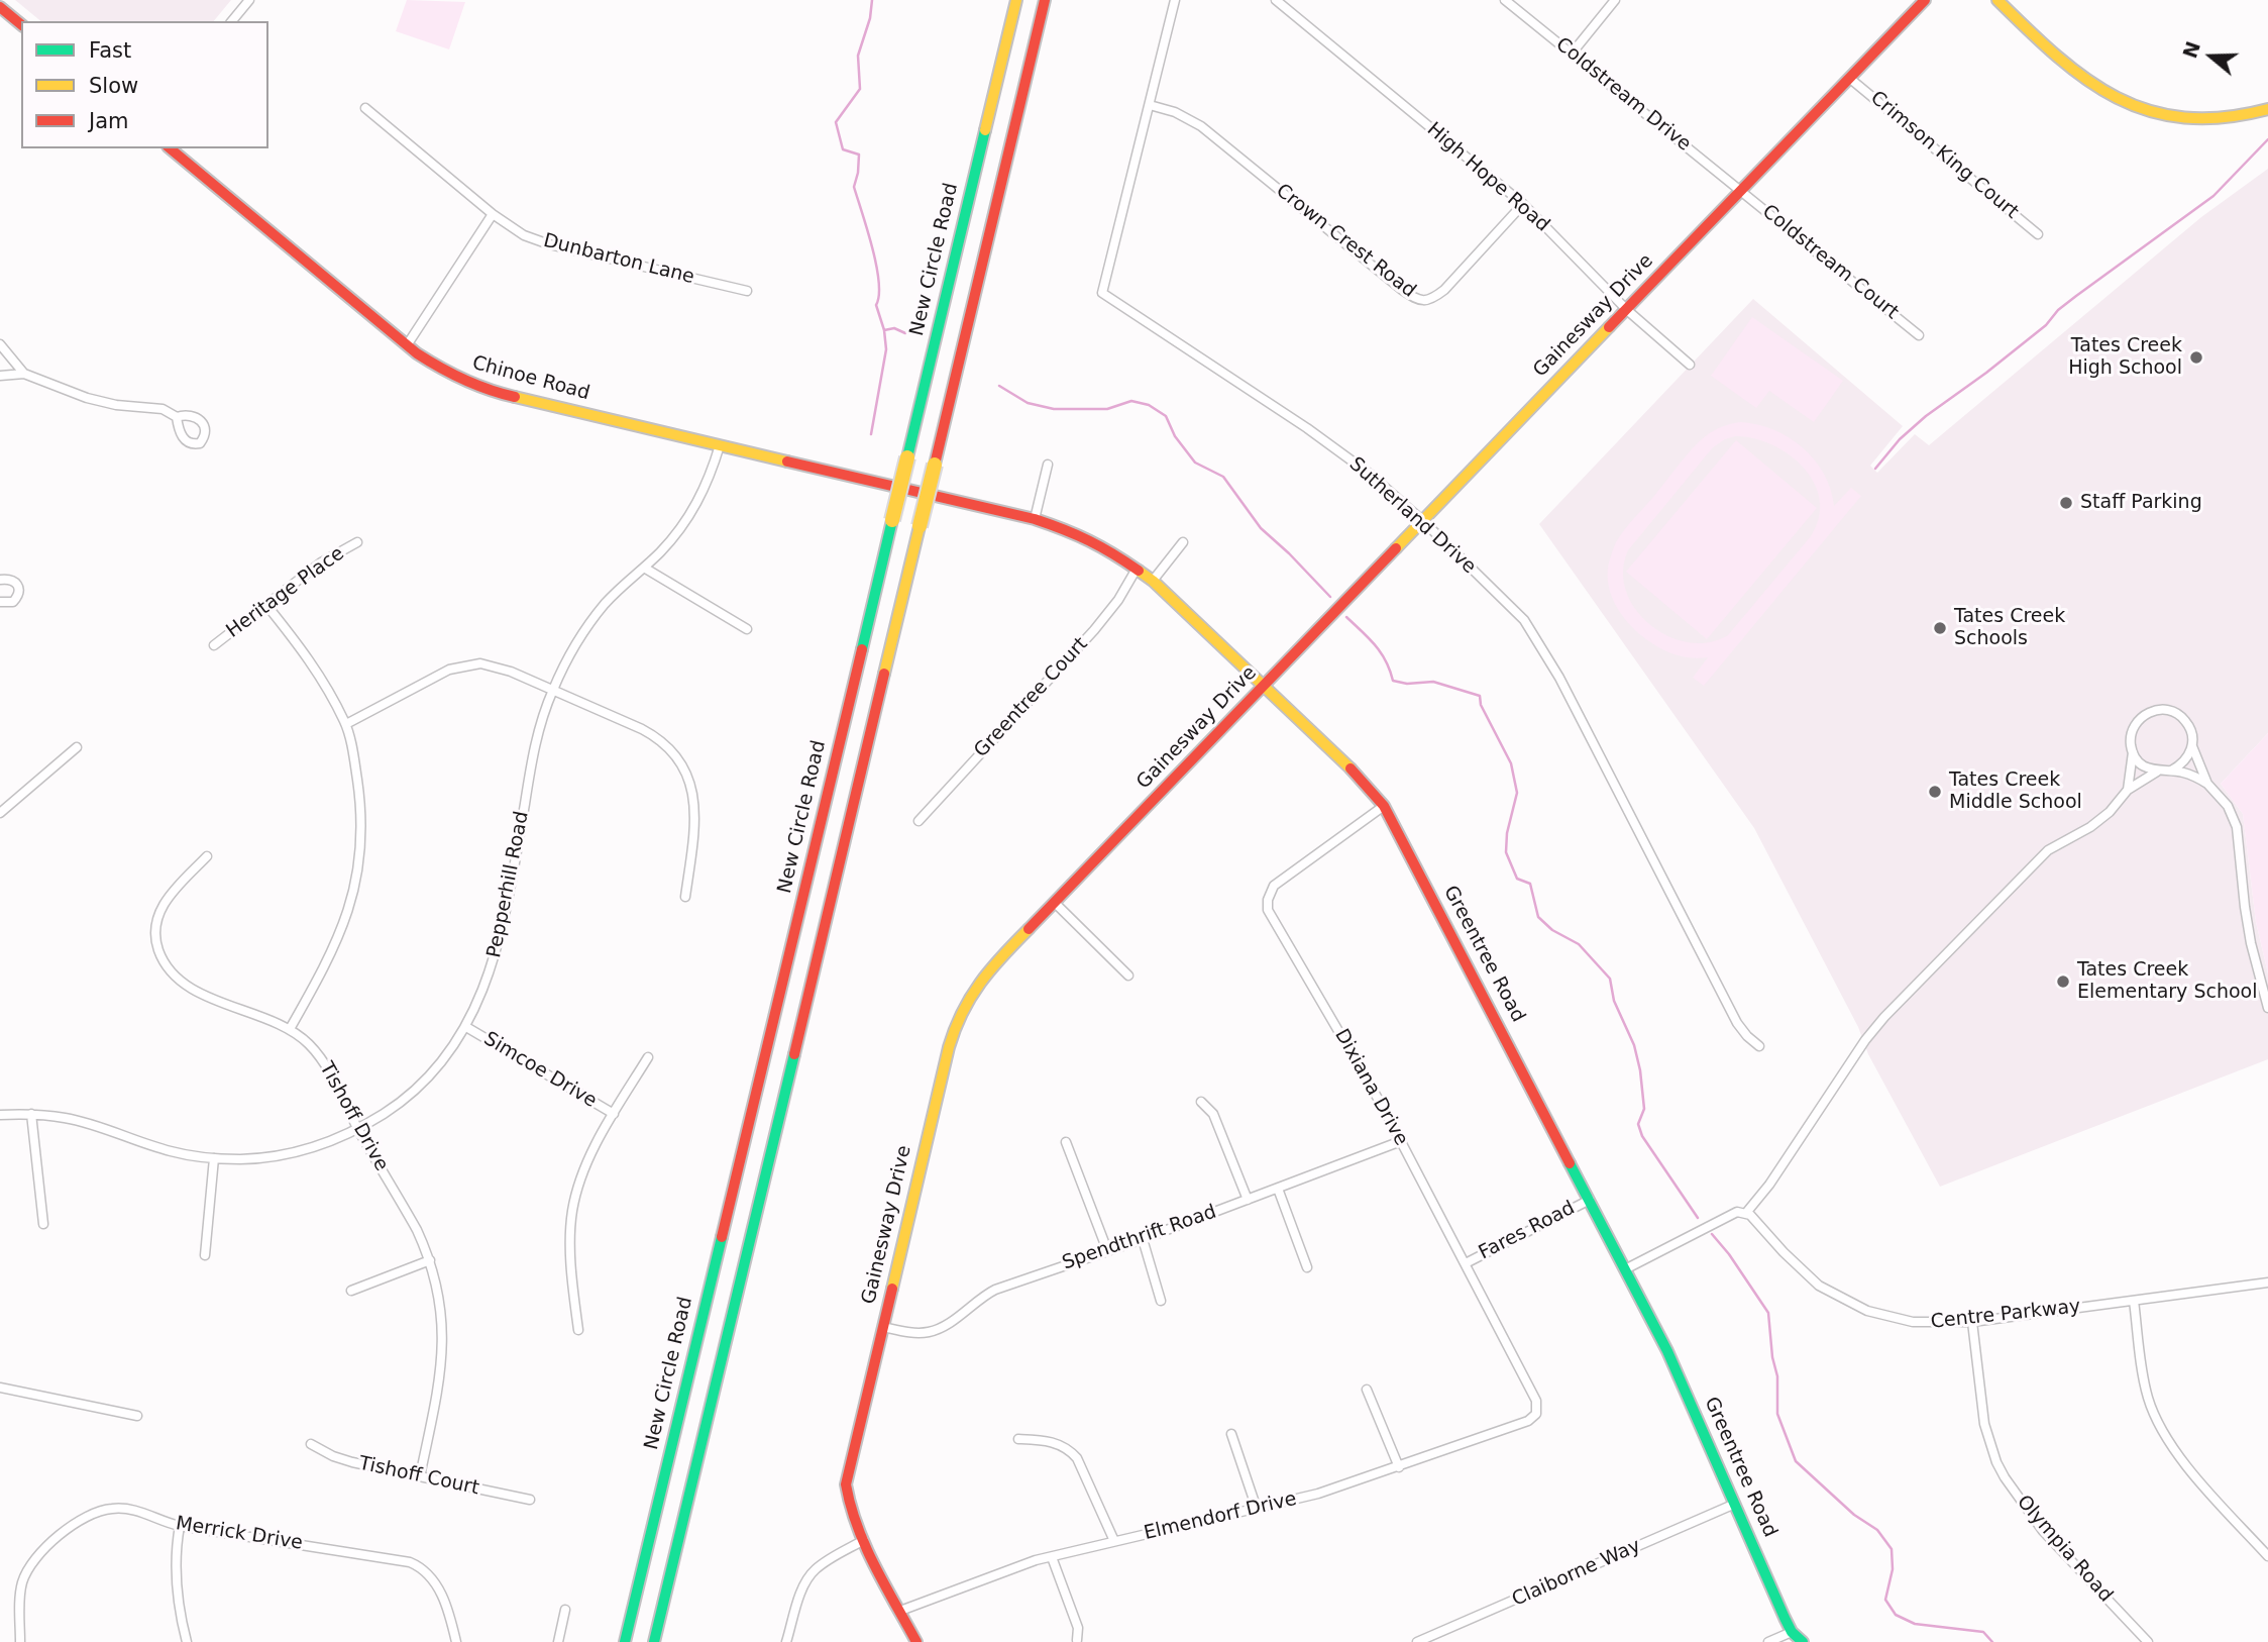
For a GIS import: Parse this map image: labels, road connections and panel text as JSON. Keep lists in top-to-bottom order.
{
  "streets": {
    "main road": [
      "New Circle Road",
      "Gainesway Drive",
      "Chinoe Road",
      "Greentree Road"
    ],
    "street": [
      "Coldstream Drive",
      "Crimson King Court",
      "High Hope Road",
      "Crown Crest Road",
      "Dunbarton Lane",
      "Coldstream Court",
      "Sutherland Drive",
      "Heritage Place",
      "Greentree Court",
      "Pepperhill Road",
      "Simcoe Drive",
      "Dixiana Drive",
      "Tishoff Drive",
      "Fares Road",
      "Spendthrift Road",
      "Centre Parkway",
      "Tishoff Court",
      "Elmendorf Drive",
      "Merrick Drive",
      "Olympia Road",
      "Claiborne Way"
    ]
  },
  "crossings": [
    ["Coldstream Drive", "Coldstream Court"],
    ["Coldstream Drive", "Gainesway Drive"],
    ["Crimson King Court", "Gainesway Drive"],
    ["High Hope Road", "Crown Crest Road"],
    ["High Hope Road", "Gainesway Drive"],
    ["Crown Crest Road", "Sutherland Drive"],
    ["Coldstream Court", "Gainesway Drive"],
    ["Gainesway Drive", "Sutherland Drive"],
    ["Gainesway Drive", "Greentree Road"],
    ["Gainesway Drive", "Spendthrift Road"],
    ["Gainesway Drive", "Elmendorf Drive"],
    ["Chinoe Road", "Pepperhill Road"],
    ["Chinoe Road", "Greentree Road"],
    ["Greentree Court", "Greentree Road"],
    ["Pepperhill Road", "Simcoe Drive"],
    ["Pepperhill Road", "Tishoff Drive"],
    ["Greentree Road", "Dixiana Drive"],
    ["Greentree Road", "Fares Road"],
    ["Greentree Road", "Claiborne Way"],
    ["Dixiana Drive", "Fares Road"],
    ["Dixiana Drive", "Spendthrift Road"],
    ["Dixiana Drive", "Elmendorf Drive"],
    ["Tishoff Drive", "Tishoff Court"],
    ["Centre Parkway", "Olympia Road"]
  ],
  "places": [
    "Tates Creek High School",
    "Staff Parking",
    "Tates Creek Schools",
    "Tates Creek Middle School",
    "Tates Creek Elementary School"
  ],
  "legend": ["Fast", "Slow", "Jam"],
  "north": "left"
}
